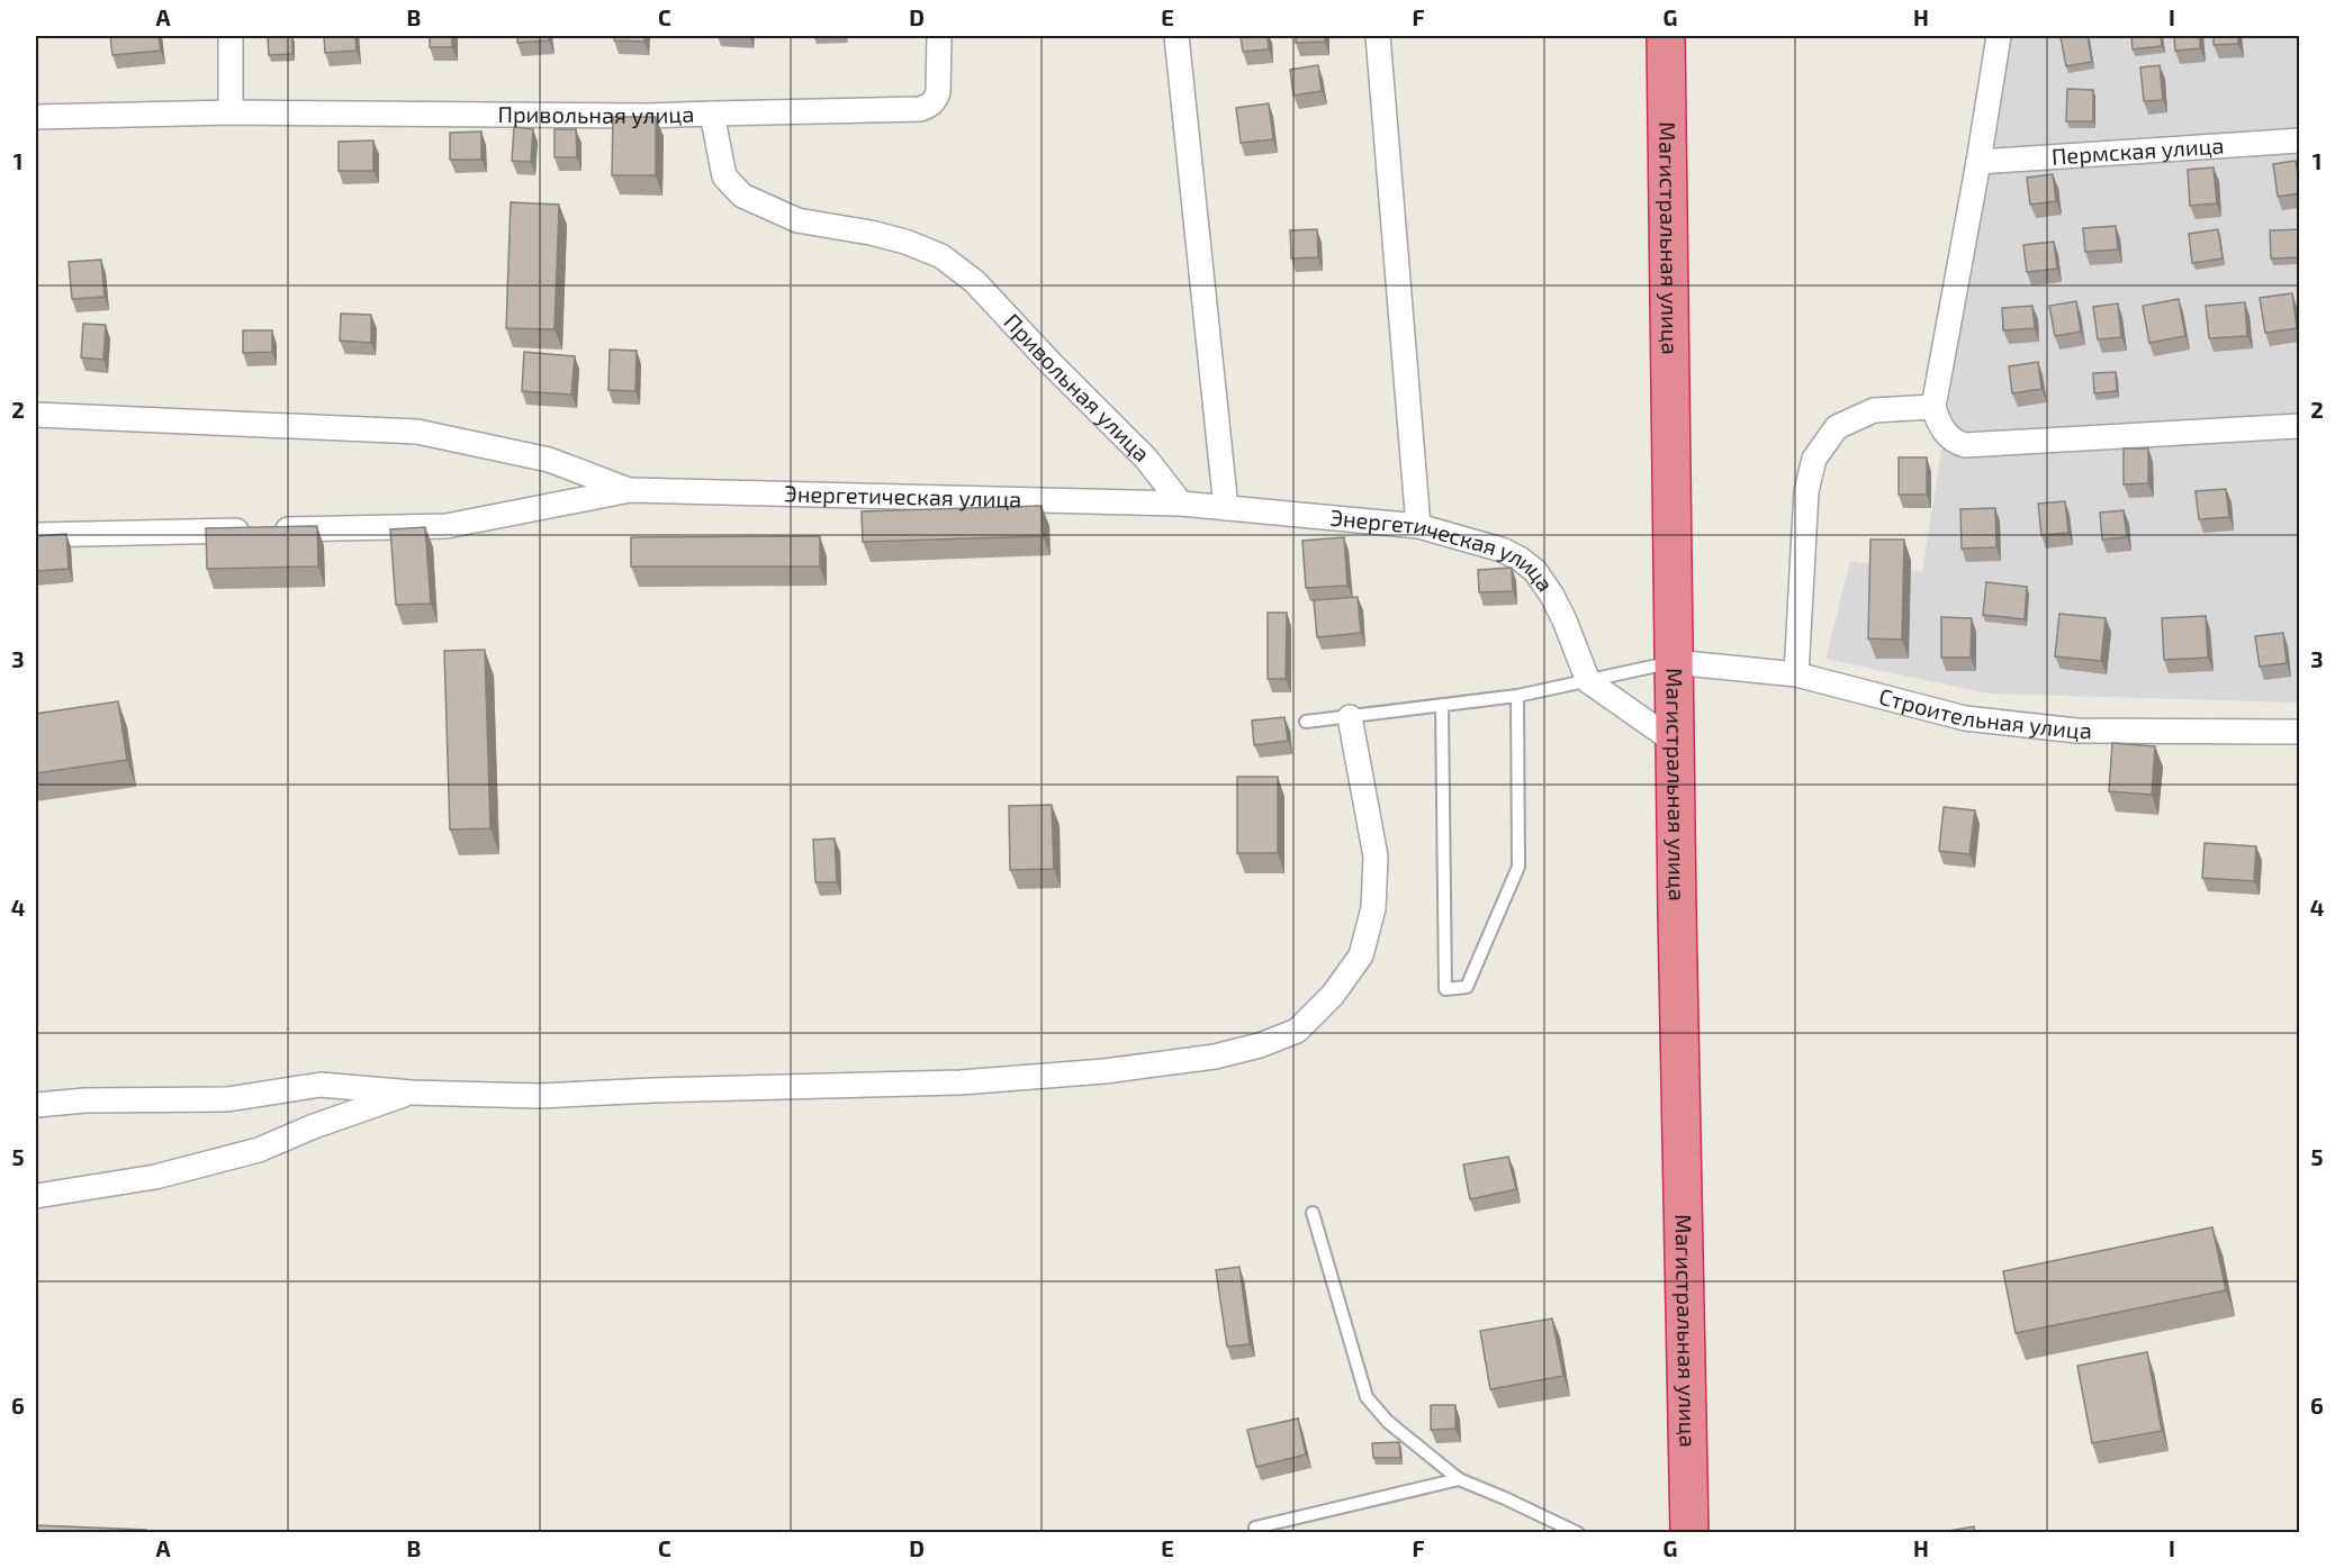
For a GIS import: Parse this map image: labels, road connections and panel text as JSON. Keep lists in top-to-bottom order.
{
  "streets": {
    "highway": ["Магистральная улица"],
    "street": [
      "Привольная улица",
      "Пермская улица",
      "Энергетическая улица",
      "Строительная улица"
    ]
  },
  "crossings": [
    ["Привольная улица", "Энергетическая улица"],
    ["Магистральная улица", "Строительная улица"]
  ],
  "grid": {
    "columns": [
      "A",
      "B",
      "C",
      "D",
      "E",
      "F",
      "G",
      "H",
      "I"
    ],
    "rows": [
      "1",
      "2",
      "3",
      "4",
      "5",
      "6"
    ]
  }
}
